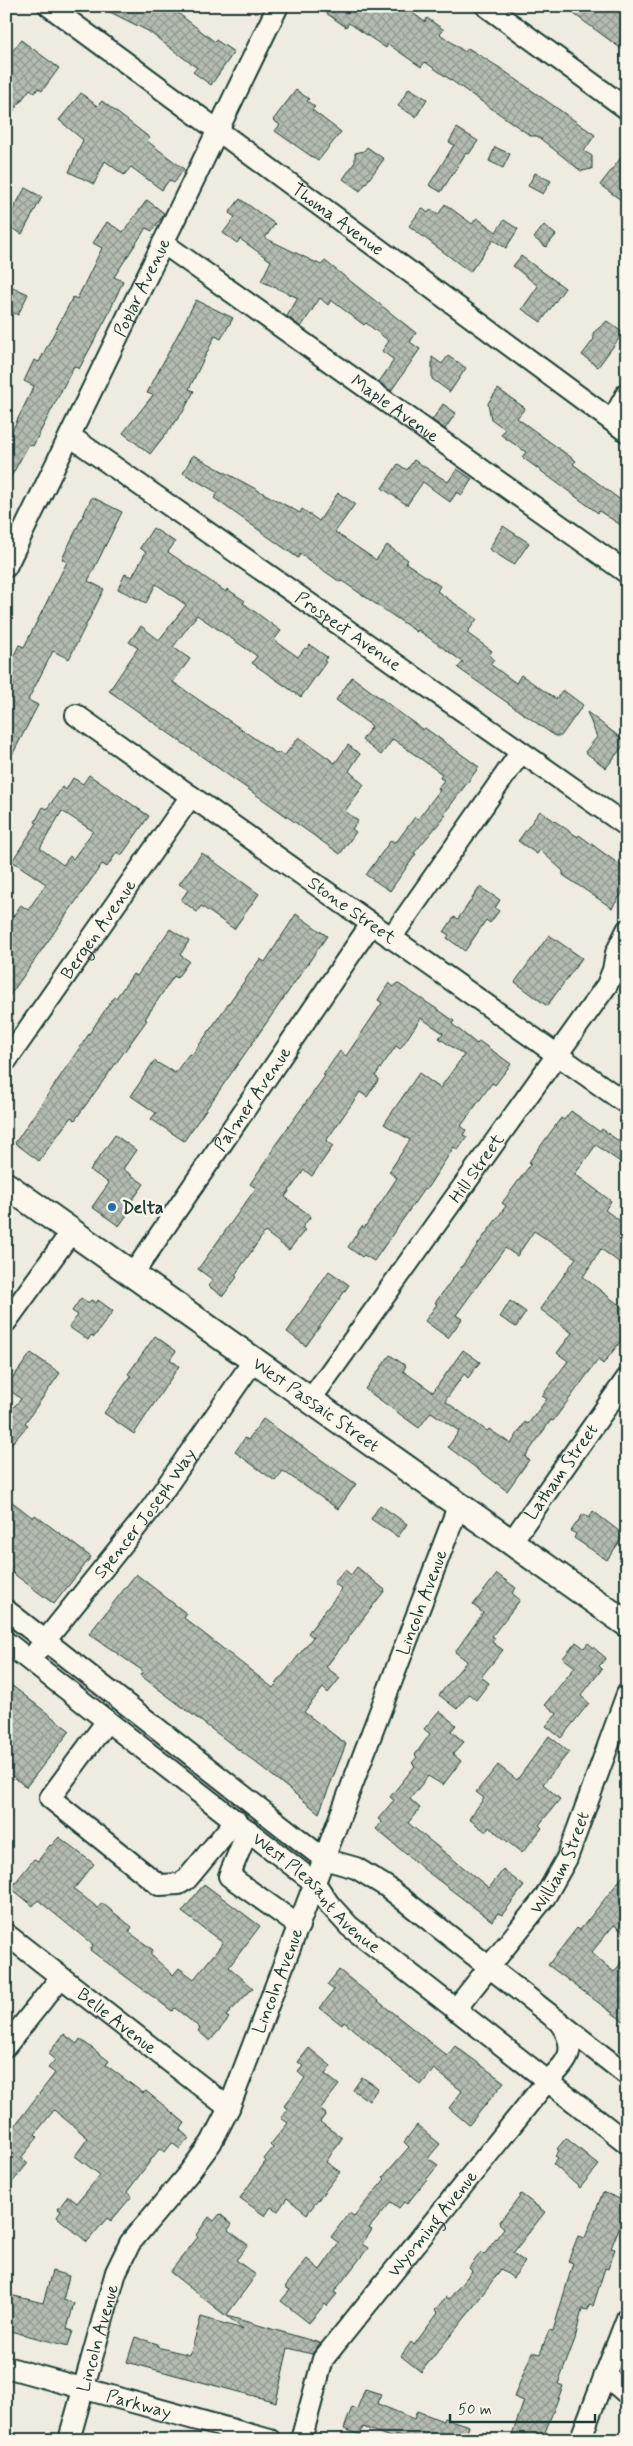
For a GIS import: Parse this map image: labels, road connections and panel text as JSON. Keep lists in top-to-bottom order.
{
  "streets": {
    "main road": ["West Passaic Street"],
    "street": [
      "Thoma Avenue",
      "Poplar Avenue",
      "Maple Avenue",
      "Prospect Avenue",
      "Stone Street",
      "Bergen Avenue",
      "Palmer Avenue",
      "Hill Street",
      "Latham Street",
      "Spencer Joseph Way",
      "Lincoln Avenue",
      "William Street",
      "West Pleasant Avenue",
      "Belle Avenue",
      "Wyoming Avenue",
      "Parkway"
    ]
  },
  "crossings": [
    ["Thoma Avenue", "Poplar Avenue"],
    ["Poplar Avenue", "Maple Avenue"],
    ["Poplar Avenue", "Prospect Avenue"],
    ["Stone Street", "Bergen Avenue"],
    ["Stone Street", "Palmer Avenue"],
    ["Stone Street", "Hill Street"],
    ["Palmer Avenue", "West Passaic Street"],
    ["Hill Street", "West Passaic Street"],
    ["West Passaic Street", "Latham Street"],
    ["West Passaic Street", "Spencer Joseph Way"],
    ["West Passaic Street", "Lincoln Avenue"],
    ["Spencer Joseph Way", "West Pleasant Avenue"],
    ["Lincoln Avenue", "West Pleasant Avenue"],
    ["Lincoln Avenue", "Belle Avenue"],
    ["Lincoln Avenue", "Parkway"],
    ["William Street", "West Pleasant Avenue"],
    ["West Pleasant Avenue", "Wyoming Avenue"]
  ],
  "places": ["Delta"],
  "scale_bar": "50 m"
}
